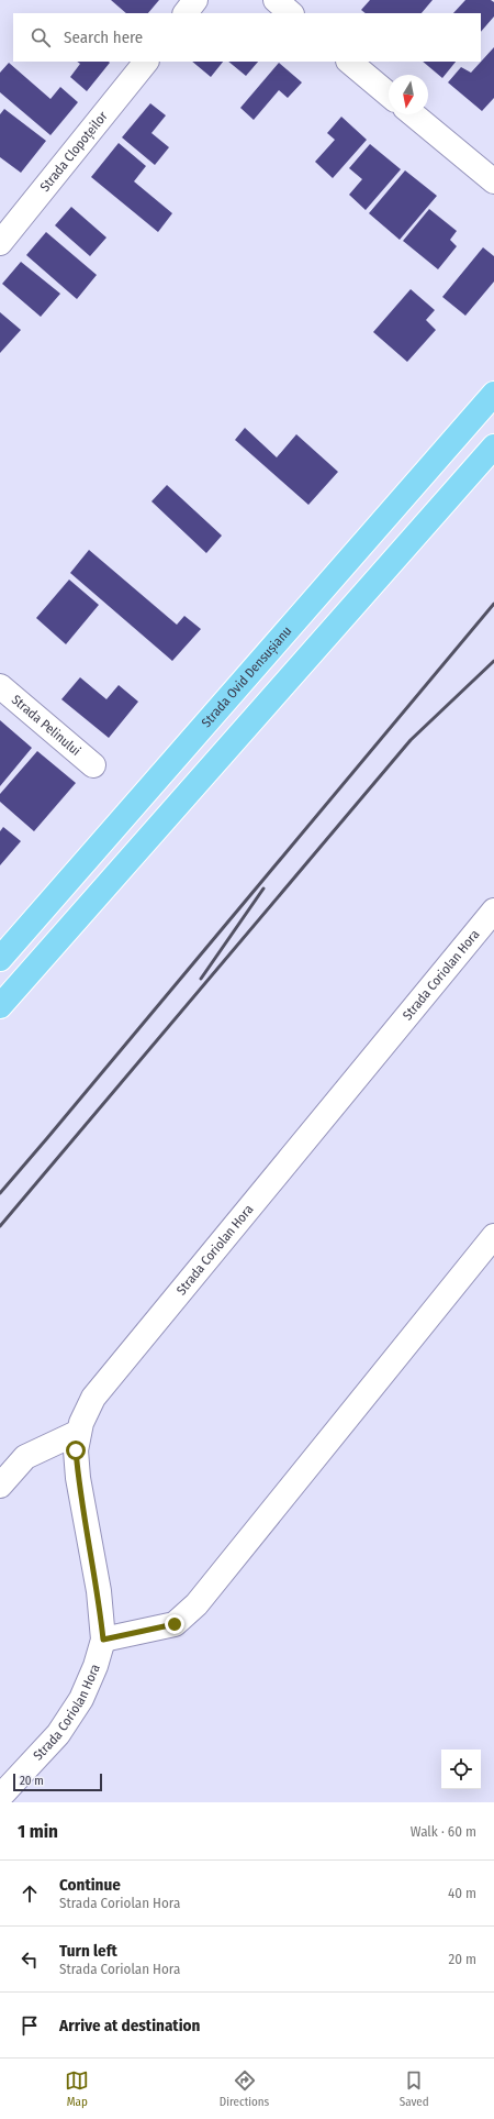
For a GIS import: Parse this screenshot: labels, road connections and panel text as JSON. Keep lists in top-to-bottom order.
{
  "streets": {
    "main road": ["Strada Ovid Densușianu"],
    "street": ["Strada Clopoțeilor", "Strada Pelinului", "Strada Coriolan Hora"]
  },
  "scale_bar": "20 m",
  "north": "bottom",
  "page": {
    "search": "Search here",
    "scale": "20 m",
    "heading": ["1 min", "Walk · 60 m"],
    "list": [
      ["Continue", "Strada Coriolan Hora", "40 m"],
      ["Turn left", "Strada Coriolan Hora", "20 m"],
      "Arrive at destination"
    ],
    "nav": ["Map", "Directions", "Saved"]
  }
}
